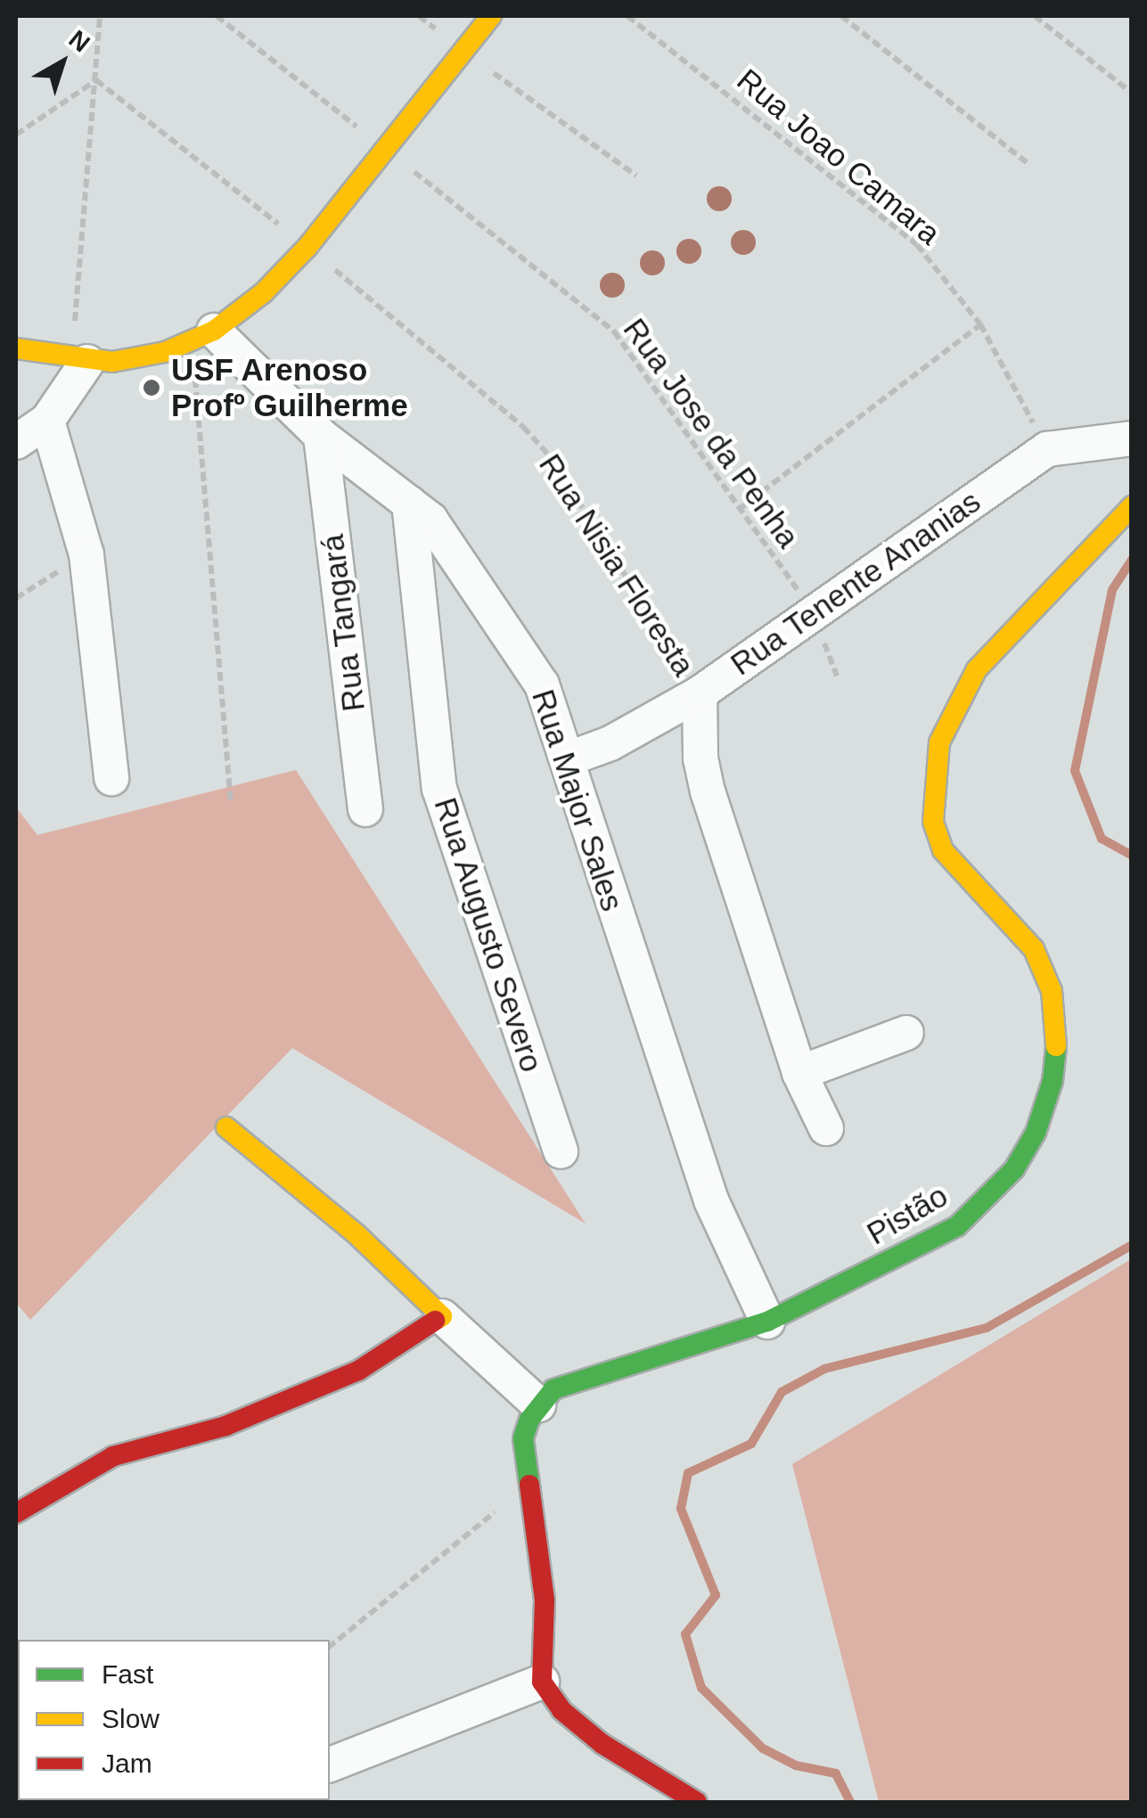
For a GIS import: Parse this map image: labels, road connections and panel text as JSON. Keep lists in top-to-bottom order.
{
  "streets": {
    "street": [
      "Rua Nisia Floresta",
      "Rua Tenente Ananias",
      "Rua Tangará",
      "Rua Major Sales",
      "Rua Augusto Severo",
      "Pistão"
    ],
    "path": ["Rua Joao Camara", "Rua Jose da Penha"]
  },
  "crossings": [
    ["Rua Joao Camara", "Rua Tenente Ananias"],
    ["Rua Jose da Penha", "Rua Tenente Ananias"],
    ["Rua Nisia Floresta", "Rua Tenente Ananias"],
    ["Rua Tenente Ananias", "Rua Major Sales"],
    ["Rua Tangará", "Rua Major Sales"],
    ["Rua Major Sales", "Rua Augusto Severo"],
    ["Rua Major Sales", "Pistão"]
  ],
  "places": ["USF Arenoso Profº Guilherme"],
  "legend": ["Fast", "Slow", "Jam"],
  "north": "top right"
}
